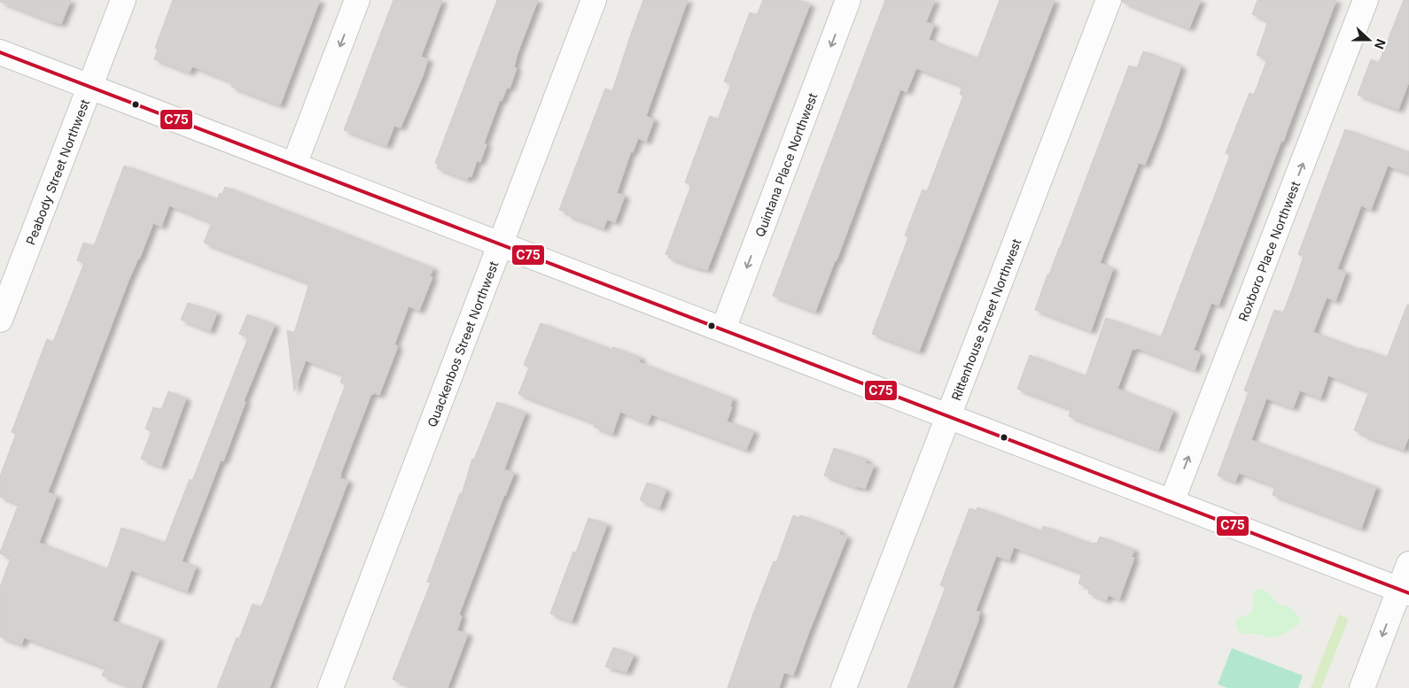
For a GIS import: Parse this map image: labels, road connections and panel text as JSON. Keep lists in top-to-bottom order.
{
  "streets": {
    "street": [
      "Quintana Place Northwest",
      "Peabody Street Northwest",
      "Roxboro Place Northwest",
      "Rittenhouse Street Northwest",
      "Quackenbos Street Northwest"
    ]
  },
  "one_way": ["Quintana Place Northwest", "Roxboro Place Northwest"],
  "lines": ["transit line C75"],
  "north": "right"
}
